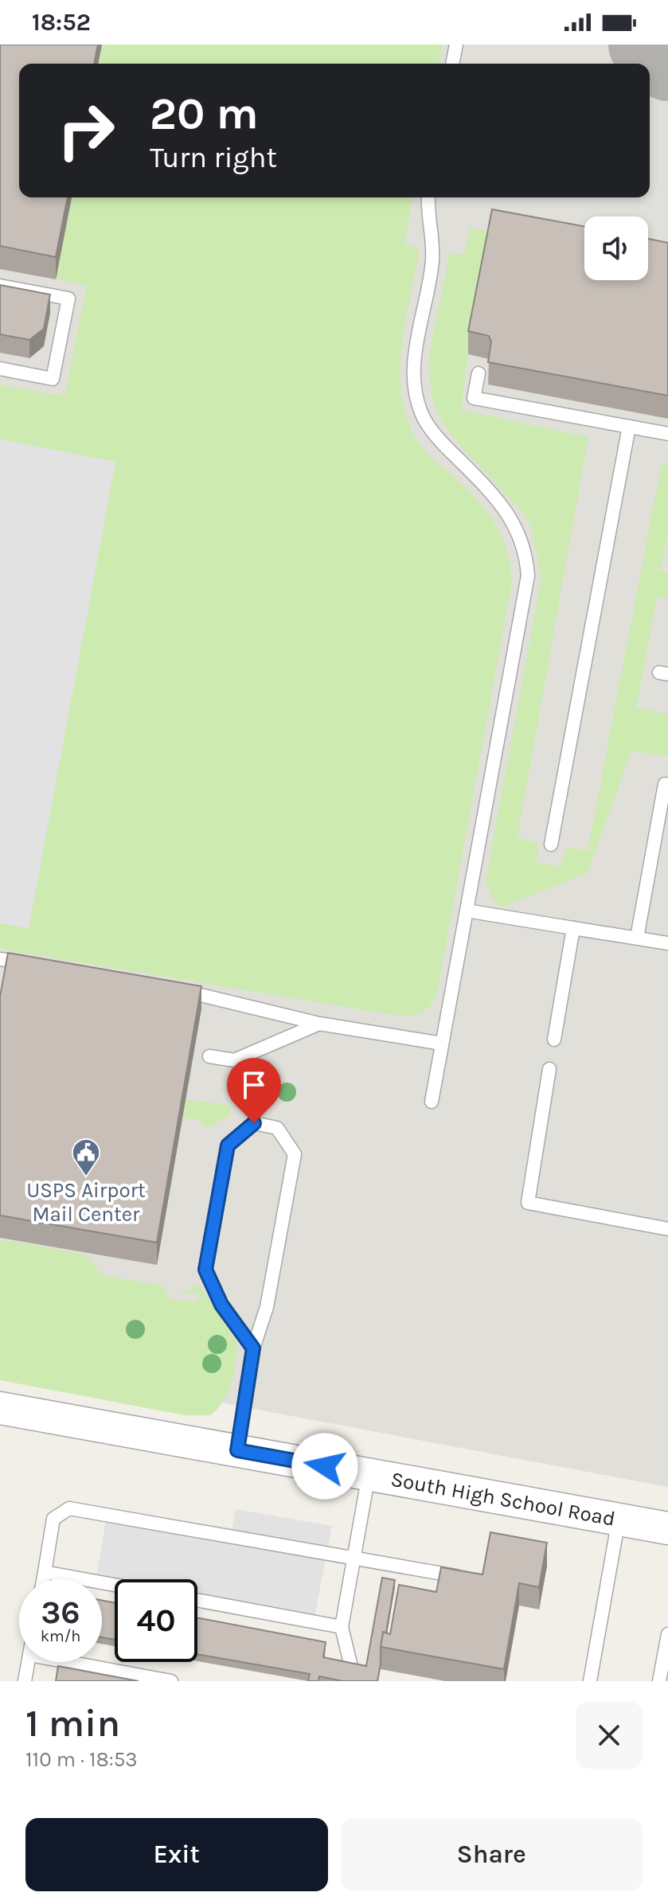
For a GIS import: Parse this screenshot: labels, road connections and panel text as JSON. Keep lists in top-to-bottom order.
{
  "streets": {
    "street": ["South High School Road"]
  },
  "places": {
    "public building": ["USPS Airport Mail Center"]
  },
  "page": {
    "status": "18:52",
    "turn": ["20 m", "Turn right"],
    "speed": "36 km/h",
    "limit": "40",
    "heading": ["1 min", "110 m · 18:53"],
    "buttons": ["Exit", "Share"]
  }
}
